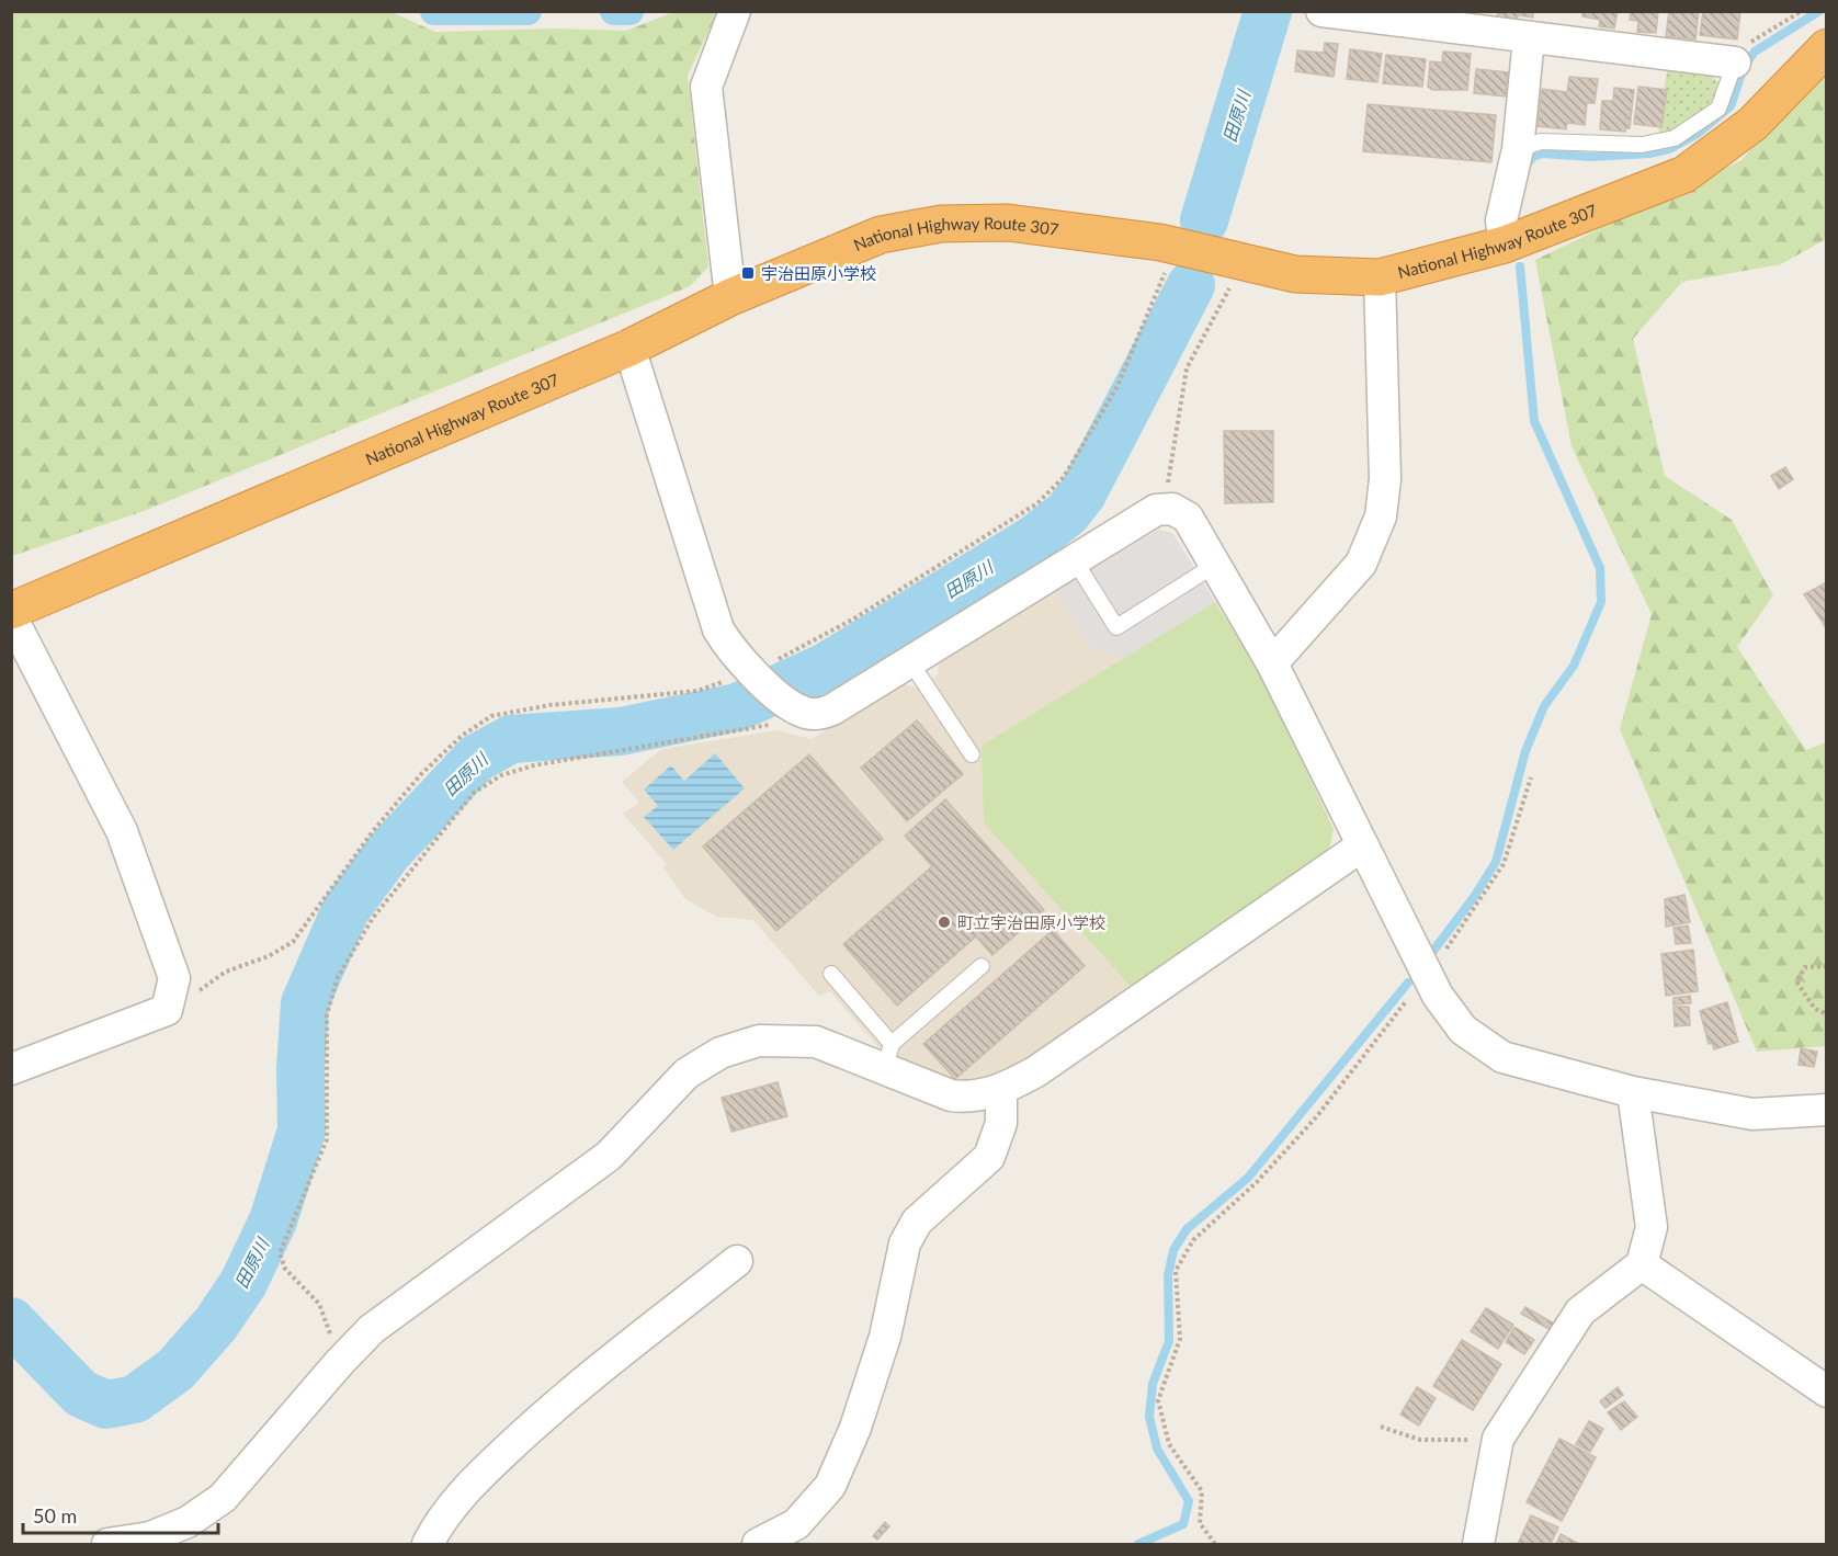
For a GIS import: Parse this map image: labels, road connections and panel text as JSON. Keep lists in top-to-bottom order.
{
  "streets": {
    "highway": ["National Highway Route 307"]
  },
  "water": ["田原川"],
  "places": {
    "transit": ["宇治田原小学校"],
    "other": ["町立宇治田原小学校"]
  },
  "scale_bar": "50 m"
}
